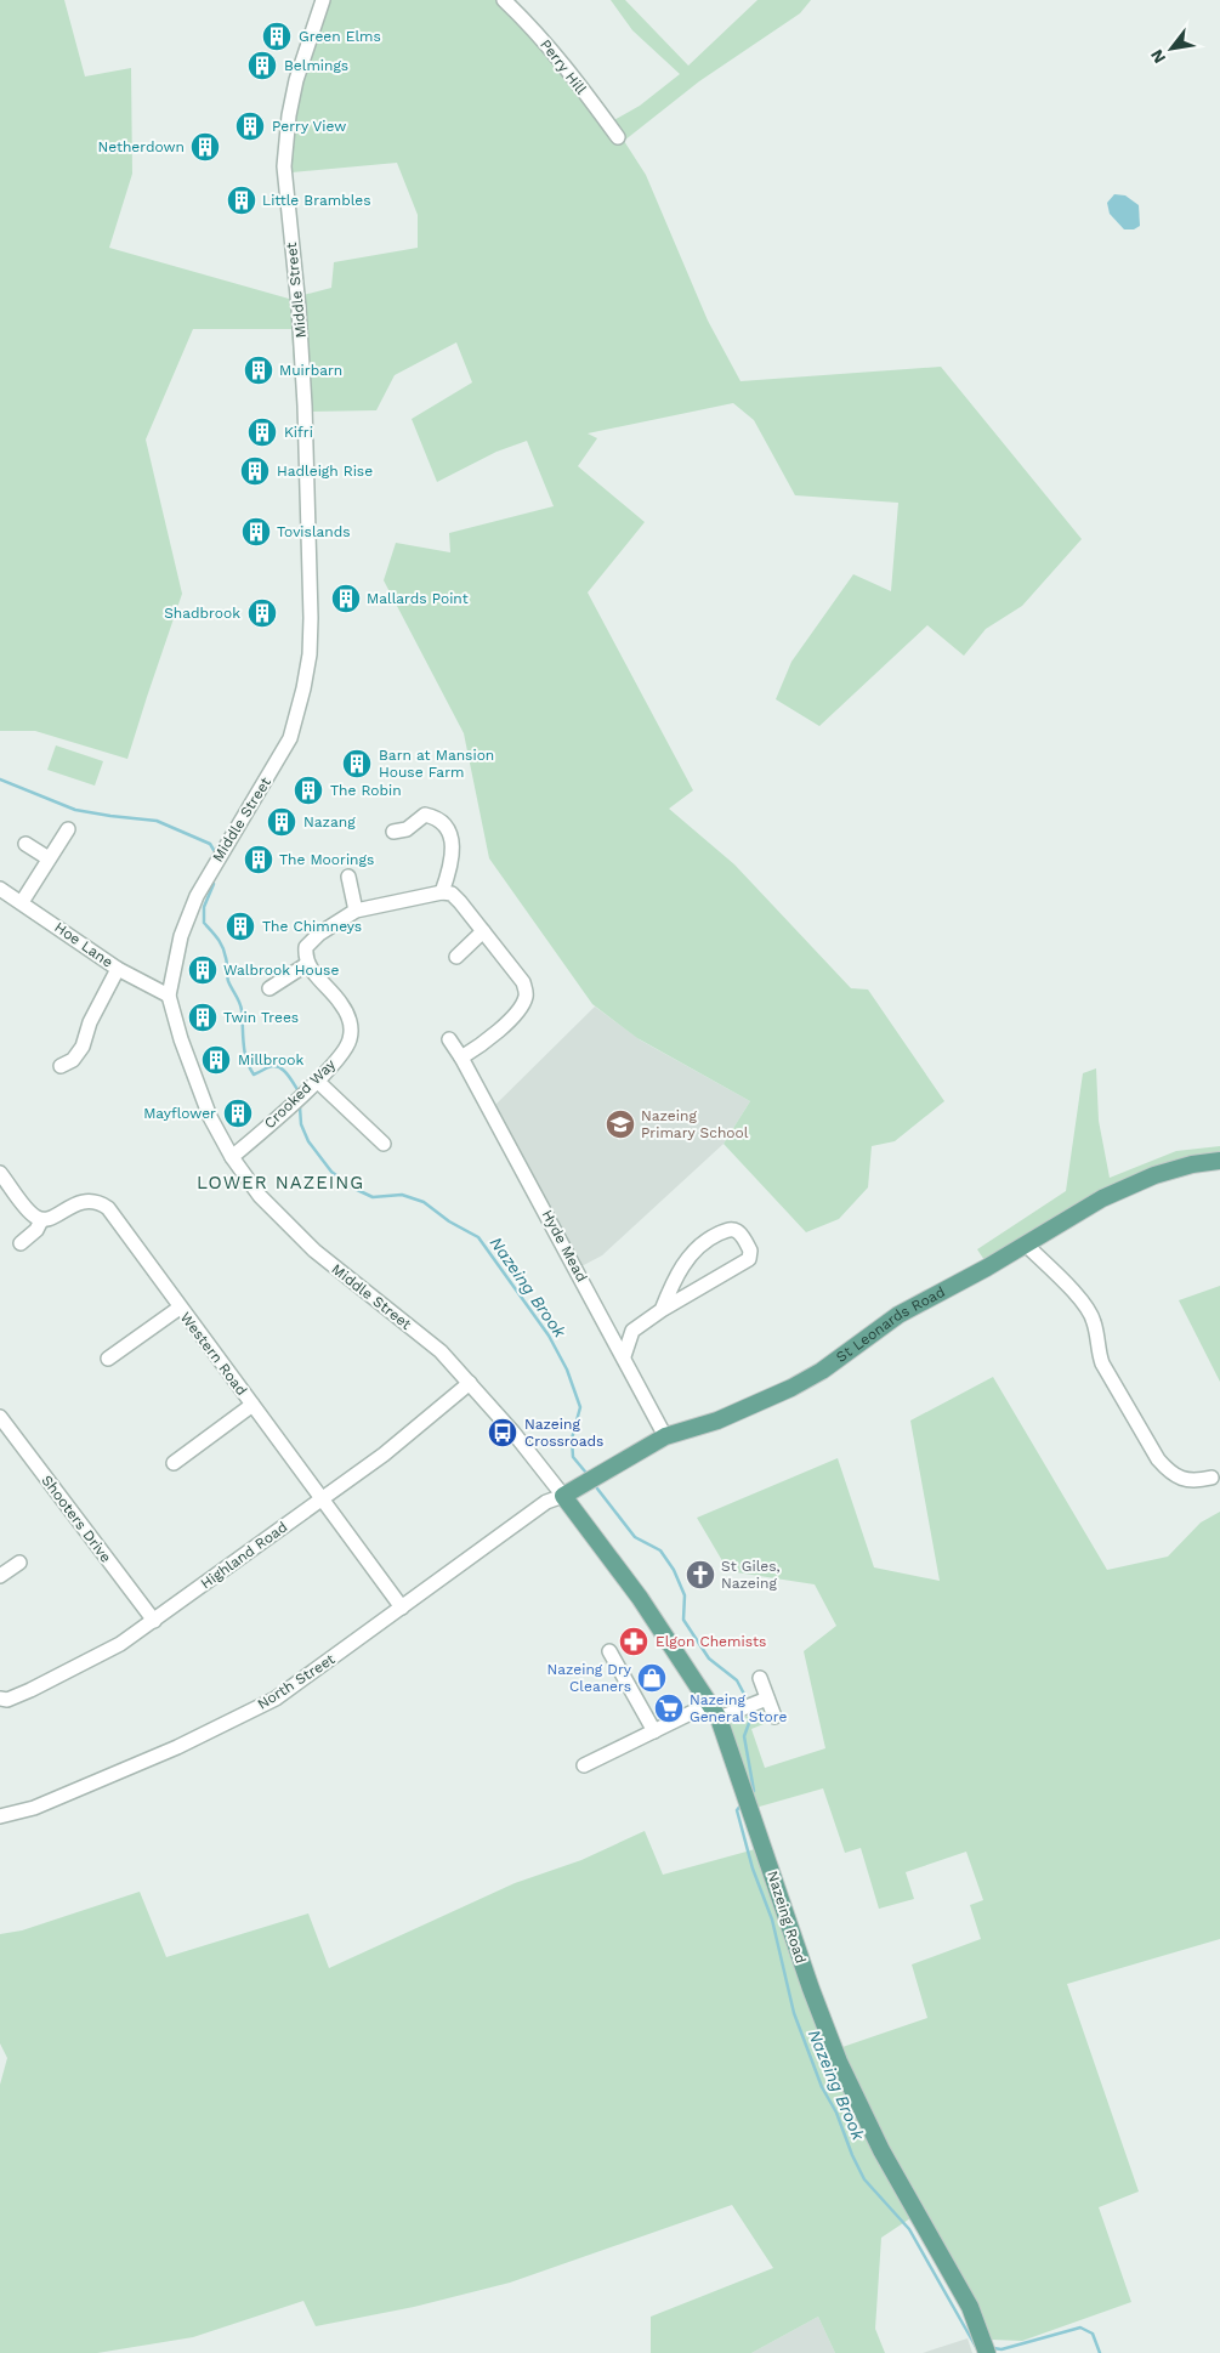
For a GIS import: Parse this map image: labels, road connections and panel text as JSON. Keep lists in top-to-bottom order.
{
  "streets": {
    "main road": ["St Leonards Road", "Nazeing Road"],
    "street": [
      "Perry Hill",
      "Middle Street",
      "Hoe Lane",
      "Crooked Way",
      "Hyde Mead",
      "Western Road",
      "Shooters Drive",
      "Highland Road",
      "North Street"
    ]
  },
  "crossings": [
    ["Middle Street", "Hoe Lane"],
    ["Middle Street", "Crooked Way"],
    ["Middle Street", "St Leonards Road"],
    ["Middle Street", "Highland Road"],
    ["Middle Street", "North Street"],
    ["Middle Street", "Nazeing Road"],
    ["Hyde Mead", "St Leonards Road"],
    ["St Leonards Road", "North Street"],
    ["St Leonards Road", "Nazeing Road"],
    ["Western Road", "Highland Road"],
    ["Western Road", "North Street"],
    ["Shooters Drive", "Highland Road"],
    ["North Street", "Nazeing Road"]
  ],
  "districts": ["LOWER NAZEING"],
  "water": ["Nazeing Brook"],
  "places": {
    "building": [
      "Green Elms",
      "Belmings",
      "Perry View",
      "Netherdown",
      "Little Brambles",
      "Muirbarn",
      "Kifri",
      "Hadleigh Rise",
      "Tovislands",
      "Mallards Point",
      "Shadbrook",
      "Barn at Mansion House Farm",
      "The Robin",
      "Nazang",
      "The Moorings",
      "The Chimneys",
      "Walbrook House",
      "Twin Trees",
      "Millbrook",
      "Mayflower"
    ],
    "school or university": ["Nazeing Primary School"],
    "bus stop": ["Nazeing Crossroads"],
    "church": ["St Giles, Nazeing"],
    "pharmacy": ["Elgon Chemists"],
    "shop": ["Nazeing Dry Cleaners"],
    "supermarket": ["Nazeing General Store"]
  },
  "north": "bottom left"
}
